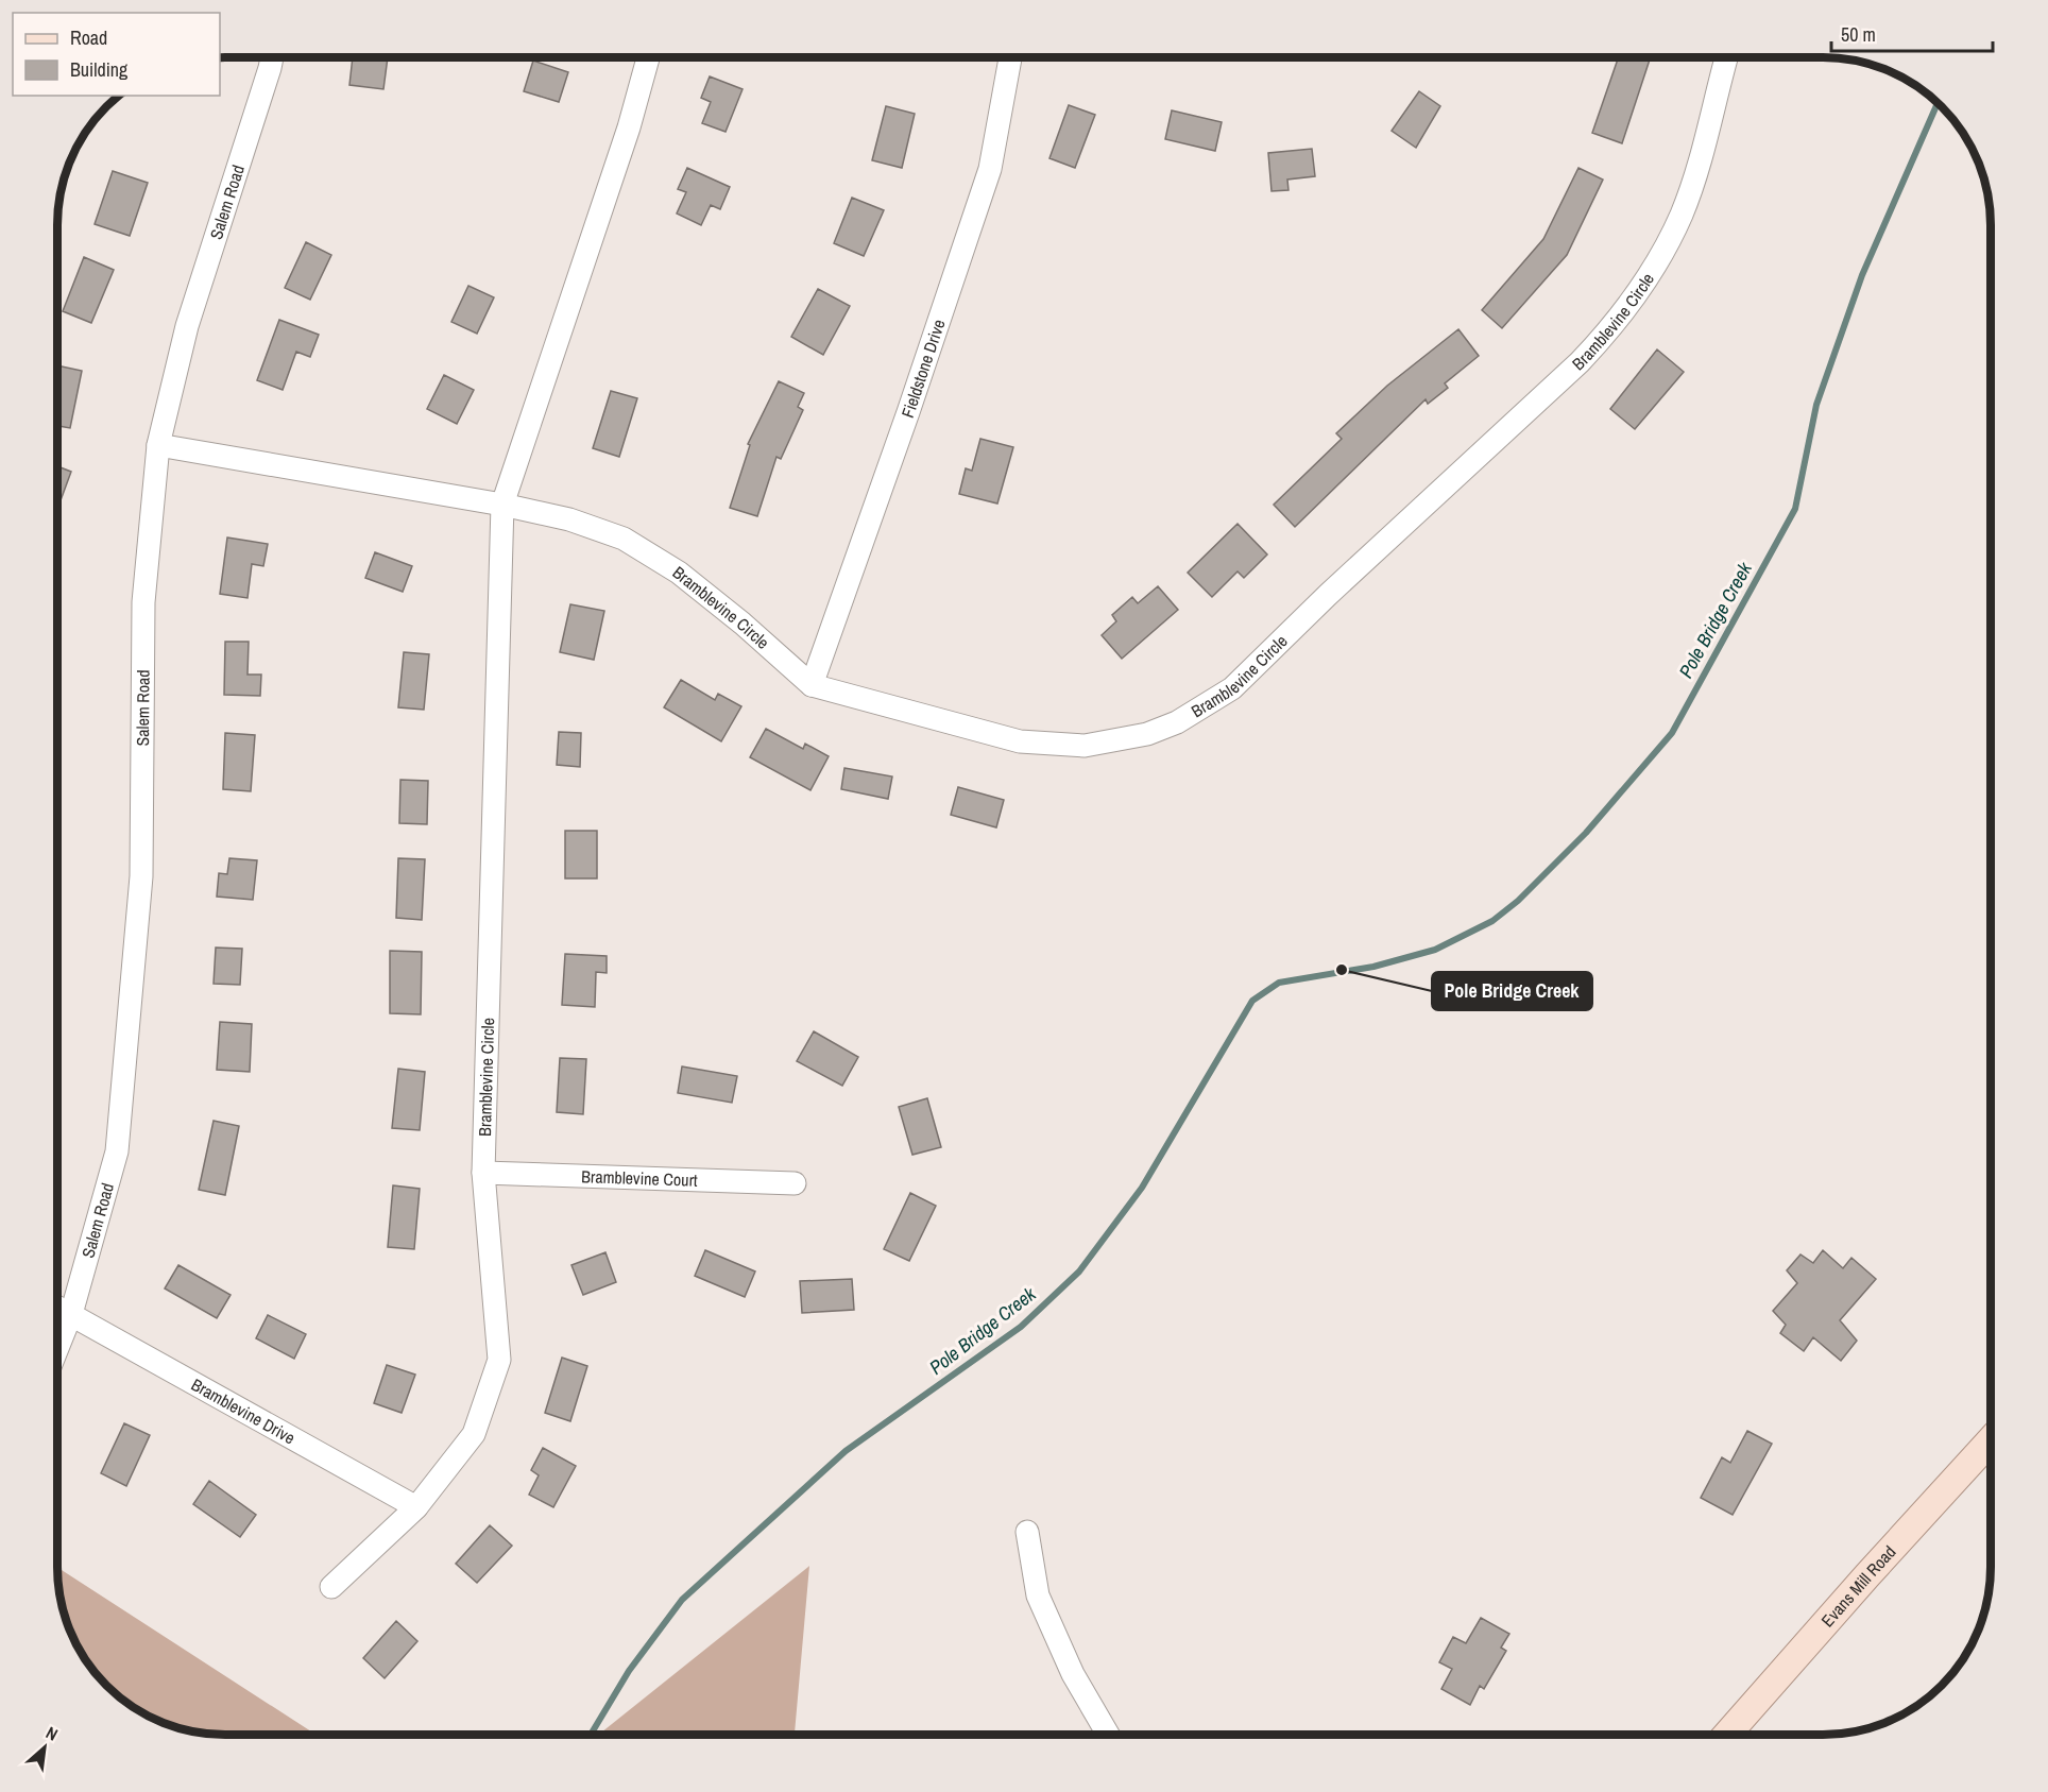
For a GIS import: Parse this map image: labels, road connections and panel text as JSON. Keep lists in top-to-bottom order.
{
  "streets": {
    "main road": ["Evans Mill Road"],
    "street": [
      "Salem Road",
      "Bramblevine Circle",
      "Fieldstone Drive",
      "Bramblevine Court",
      "Bramblevine Drive"
    ]
  },
  "crossings": [
    ["Salem Road", "Bramblevine Circle"],
    ["Salem Road", "Bramblevine Drive"],
    ["Bramblevine Circle", "Fieldstone Drive"],
    ["Bramblevine Circle", "Bramblevine Court"],
    ["Bramblevine Circle", "Bramblevine Drive"]
  ],
  "water": ["Pole Bridge Creek"],
  "places": ["Pole Bridge Creek"],
  "legend": ["Road", "Building"],
  "scale_bar": "50 m",
  "north": "top right"
}
